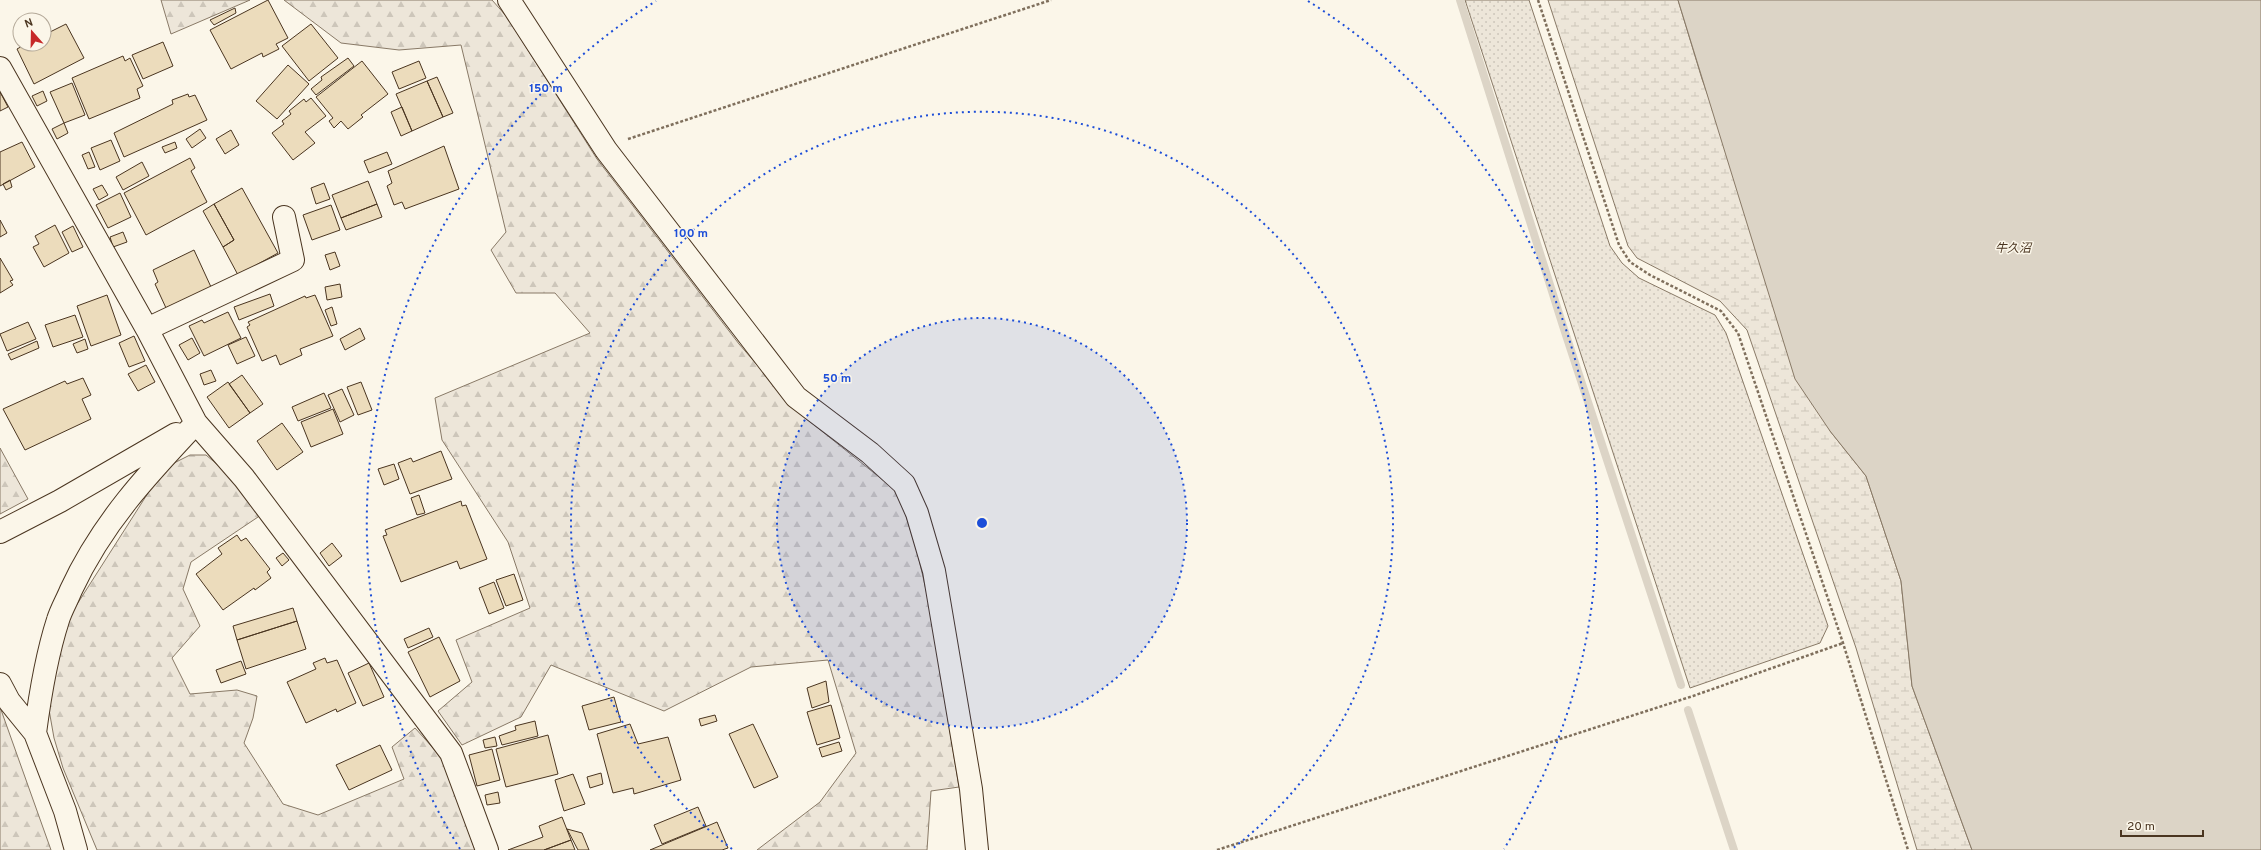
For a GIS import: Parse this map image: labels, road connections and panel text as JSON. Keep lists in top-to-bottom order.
{
  "water": ["牛久沼"],
  "scale_bar": "20 m",
  "north": "top",
  "rings": ["150 m", "100 m", "50 m"]
}
